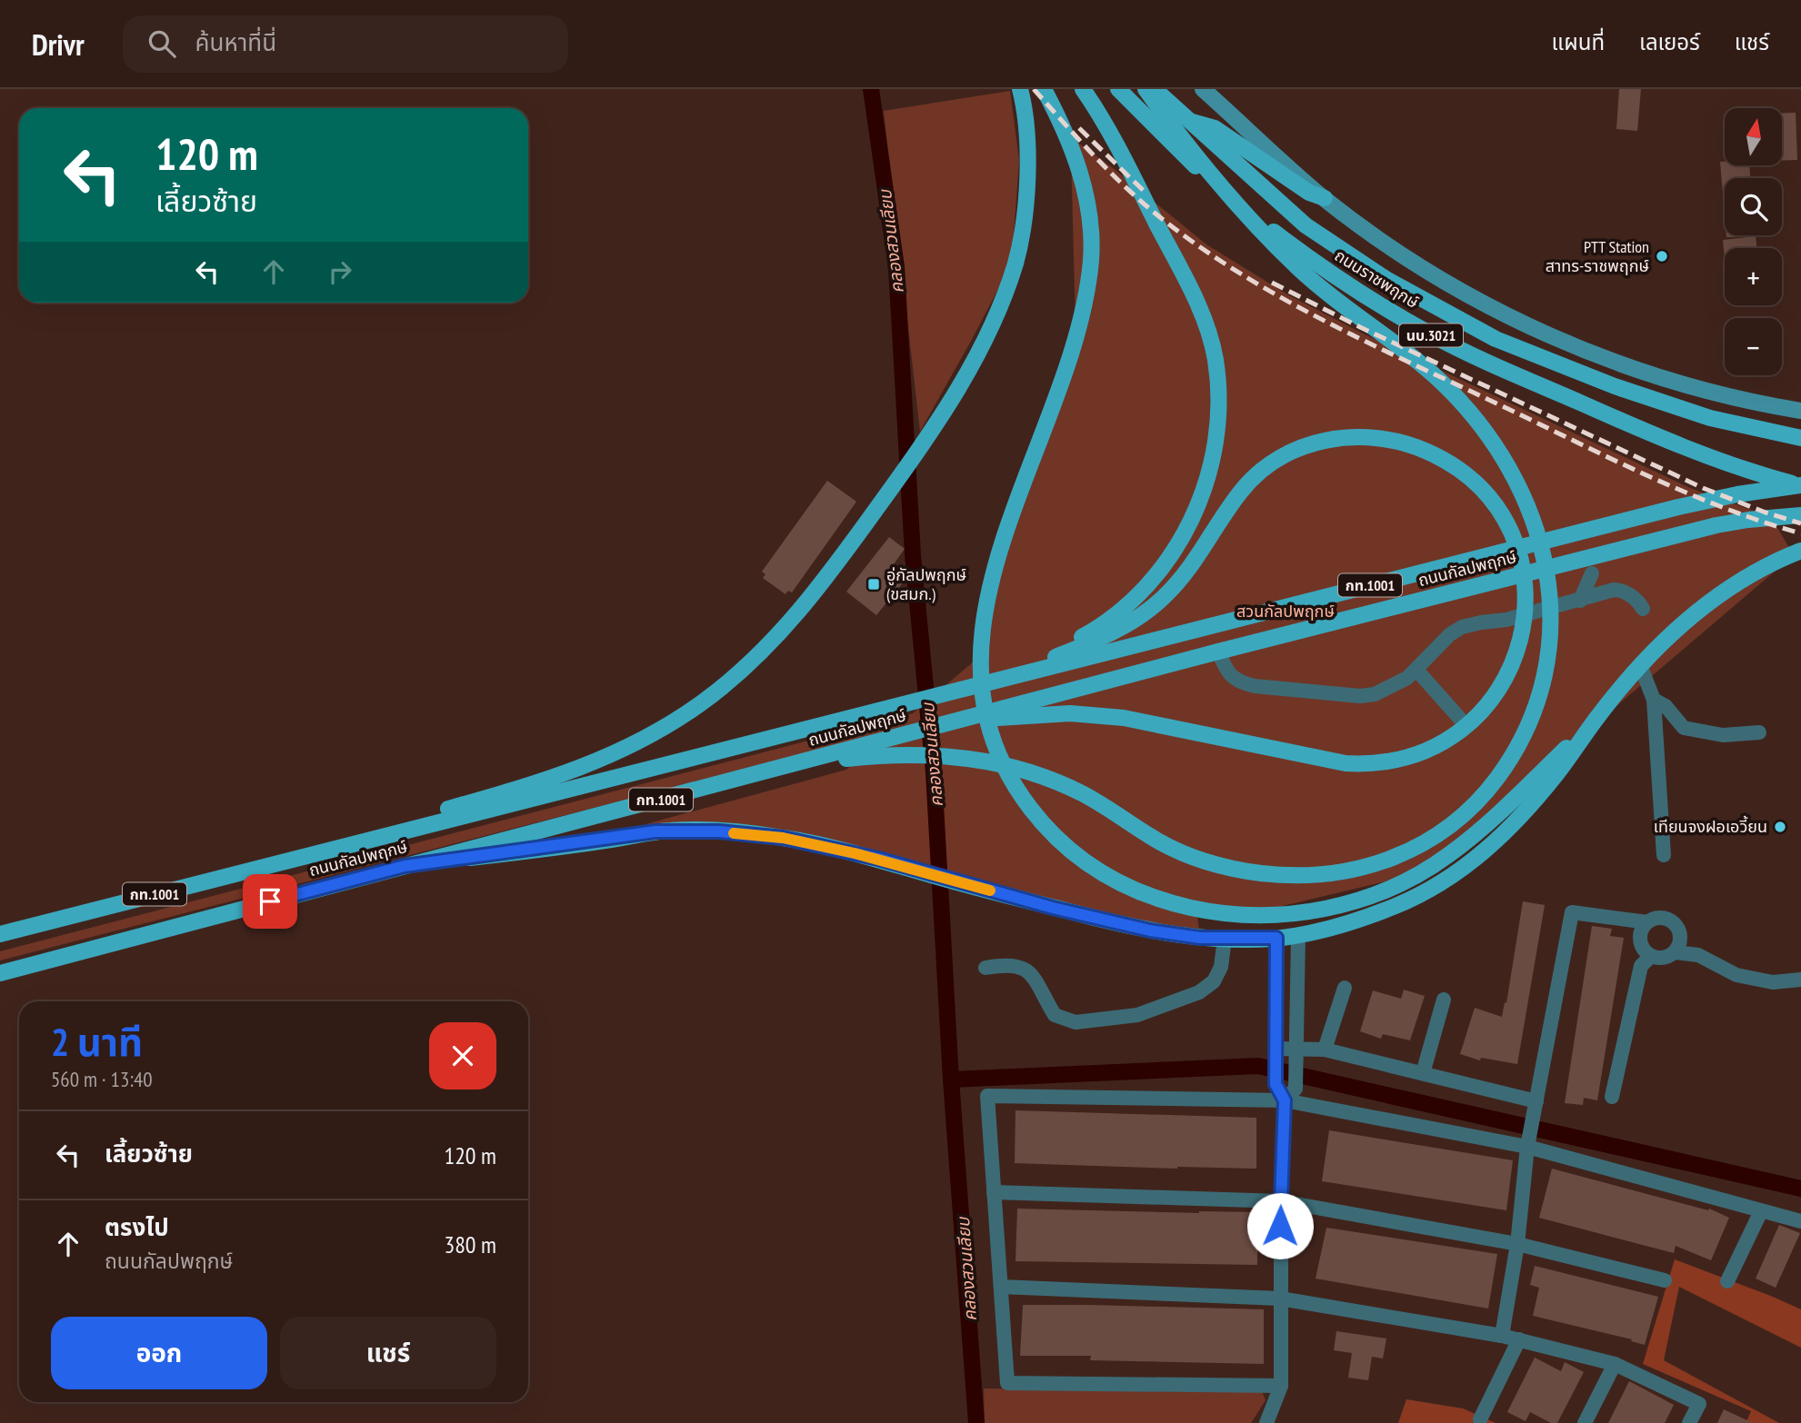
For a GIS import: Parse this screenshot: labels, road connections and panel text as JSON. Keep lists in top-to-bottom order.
{
  "streets": {
    "main road": [
      "ถนนราชพฤกษ์",
      "นบ.3021",
      "ถนนกัลปพฤกษ์",
      "กท.1001"
    ]
  },
  "crossings": [
    ["ถนนราชพฤกษ์", "ถนนกัลปพฤกษ์"]
  ],
  "water": ["คลองสวนเลียบ"],
  "parks": ["สวนกัลปพฤกษ์"],
  "places": {
    "other": ["PTT Station สาทร-ราชพฤกษ์", "เทียนจงฝอเอวี้ยน"],
    "transit": ["อู่กัลปพฤกษ์ (ขสมก.)"]
  },
  "north": "top",
  "page": {
    "header": "Drivr",
    "search": "ค้นหาที่นี่",
    "nav": ["แผนที่", "เลเยอร์", "แชร์"],
    "map_buttons": ["+", "−"],
    "turn": ["120 m", "เลี้ยวซ้าย"],
    "heading": ["2 นาที", "560 m · 13:40"],
    "list": [
      {
        "name": "เลี้ยวซ้าย",
        "value": "120 m"
      },
      {
        "name": "ตรงไป",
        "note": "ถนนกัลปพฤกษ์",
        "value": "380 m"
      }
    ],
    "buttons": ["ออก", "แชร์"]
  }
}
